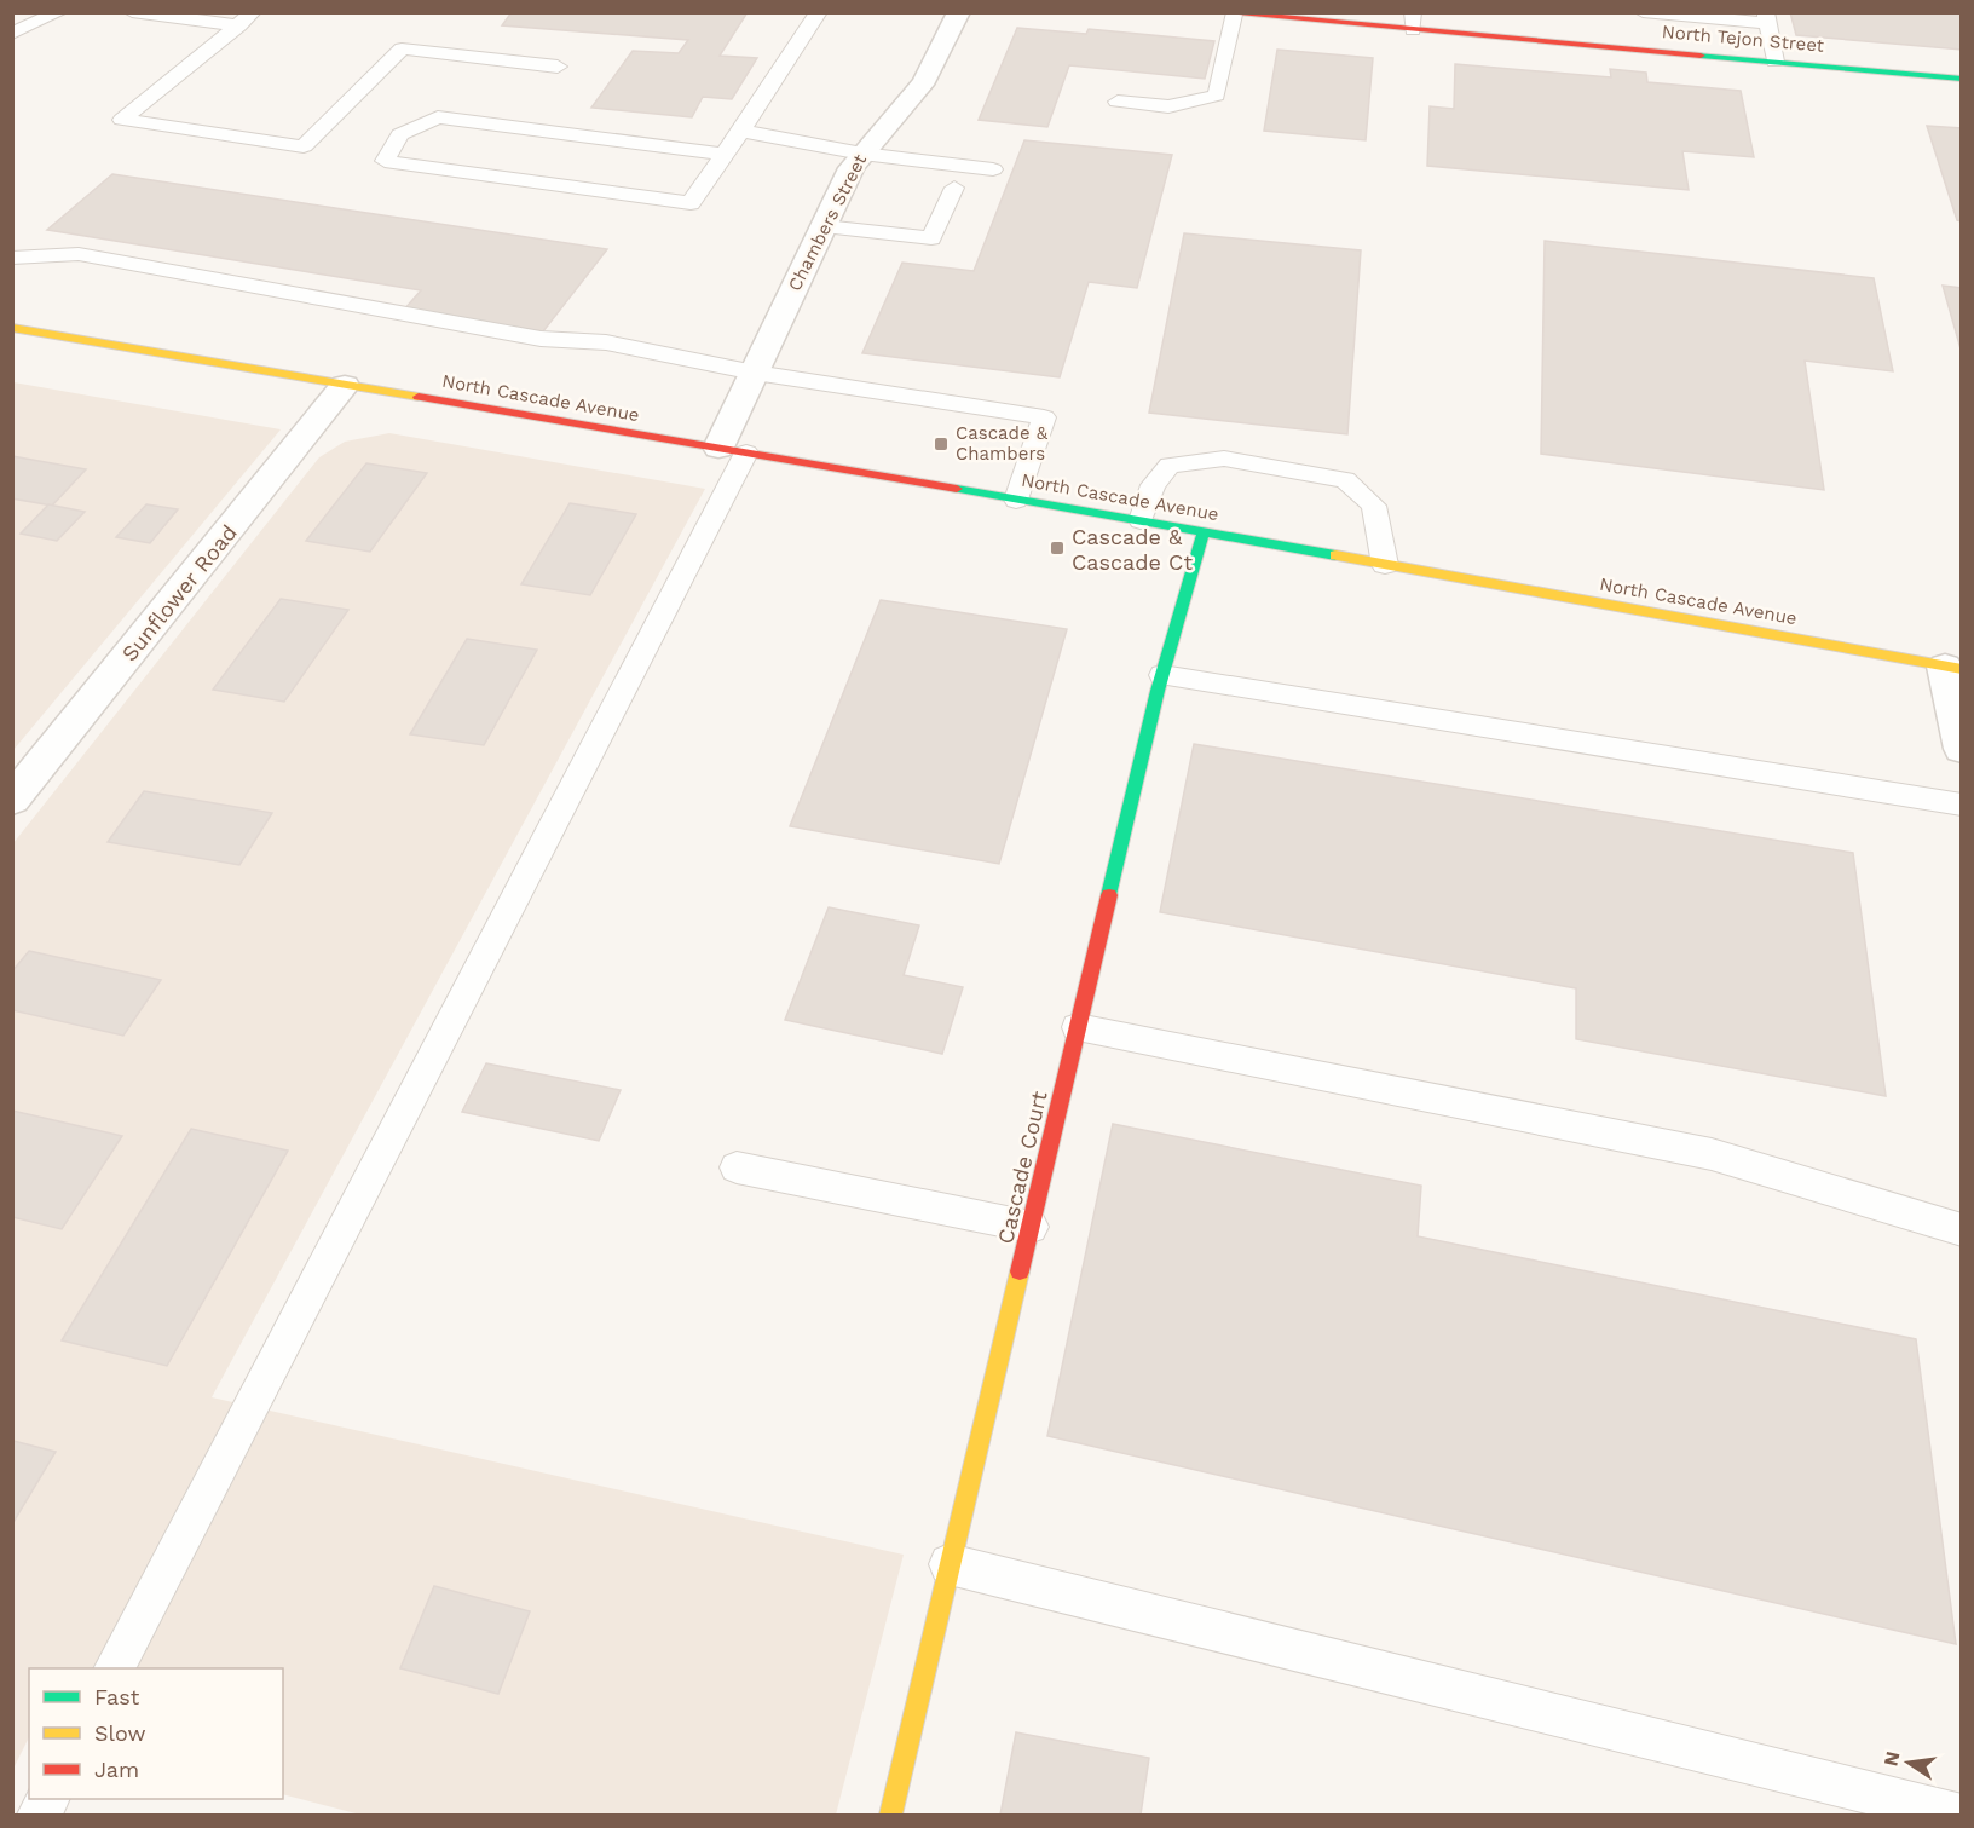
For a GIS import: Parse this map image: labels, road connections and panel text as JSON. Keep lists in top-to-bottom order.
{
  "streets": {
    "street": [
      "North Tejon Street",
      "Chambers Street",
      "North Cascade Avenue",
      "Sunflower Road",
      "Cascade Court"
    ]
  },
  "crossings": [
    ["Chambers Street", "North Cascade Avenue"],
    ["North Cascade Avenue", "Sunflower Road"],
    ["North Cascade Avenue", "Cascade Court"]
  ],
  "places": {
    "transit": ["Cascade & Chambers", "Cascade & Cascade Ct"]
  },
  "legend": ["Fast", "Slow", "Jam"],
  "north": "left"
}
